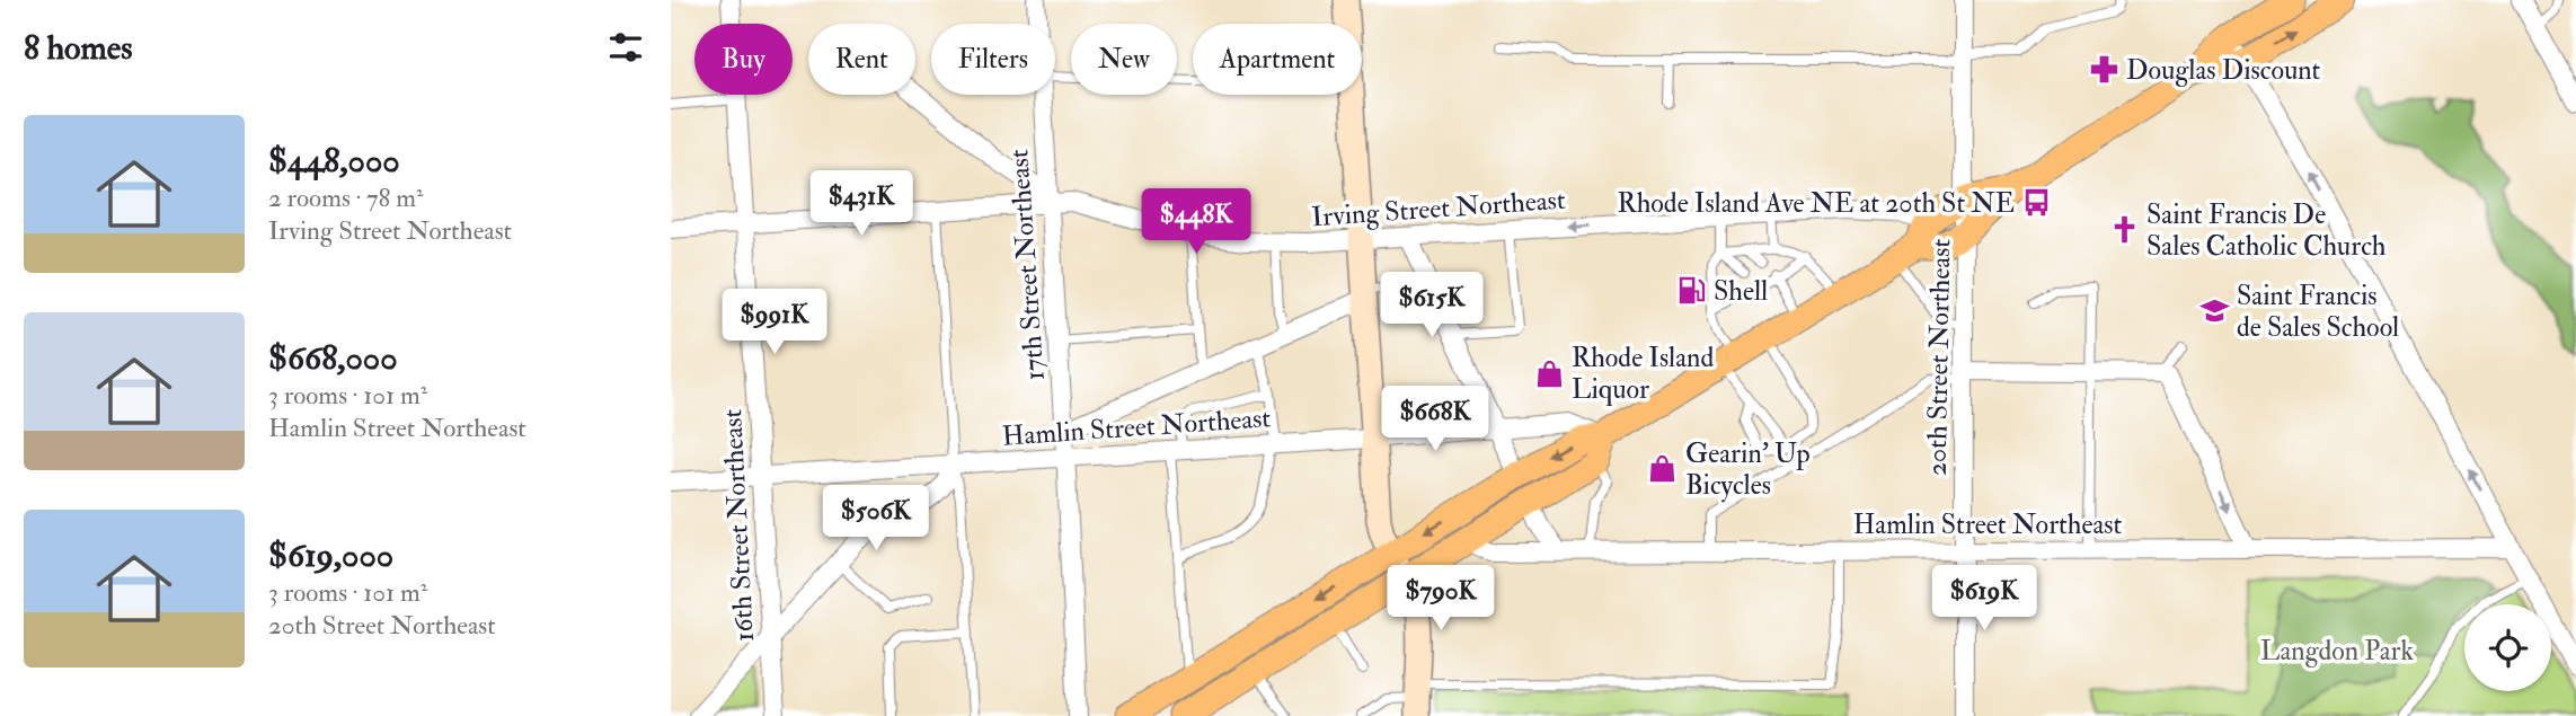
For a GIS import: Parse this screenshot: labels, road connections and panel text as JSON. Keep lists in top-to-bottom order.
{
  "streets": {
    "street": [
      "Irving Street Northeast",
      "17th Street Northeast",
      "20th Street Northeast",
      "Hamlin Street Northeast",
      "16th Street Northeast"
    ]
  },
  "crossings": [
    ["Irving Street Northeast", "17th Street Northeast"],
    ["Irving Street Northeast", "16th Street Northeast"],
    ["17th Street Northeast", "Hamlin Street Northeast"],
    ["20th Street Northeast", "Hamlin Street Northeast"],
    ["Hamlin Street Northeast", "16th Street Northeast"]
  ],
  "parks": ["Langdon Park"],
  "places": {
    "pharmacy": ["Douglas Discount"],
    "bus stop": ["Rhode Island Ave NE at 20th St NE"],
    "church": ["Saint Francis De Sales Catholic Church"],
    "fuel station": ["Shell"],
    "school or university": ["Saint Francis de Sales School"],
    "shop": ["Rhode Island Liquor", "Gearin' Up Bicycles"]
  },
  "page": {
    "heading": "8 homes",
    "chip": [
      "Buy",
      "Rent",
      "Filters",
      "New",
      "Apartment"
    ],
    "list": [
      {
        "name": "$448,000",
        "note": "2 rooms · 78 m² · Irving Street Northeast"
      },
      {
        "name": "$668,000",
        "note": "3 rooms · 101 m² · Hamlin Street Northeast"
      },
      {
        "name": "$619,000",
        "note": "3 rooms · 101 m² · 20th Street Northeast"
      }
    ],
    "price": [
      "$431K",
      "$448K",
      "$615K",
      "$991K",
      "$668K",
      "$506K",
      "$790K",
      "$619K"
    ]
  }
}
